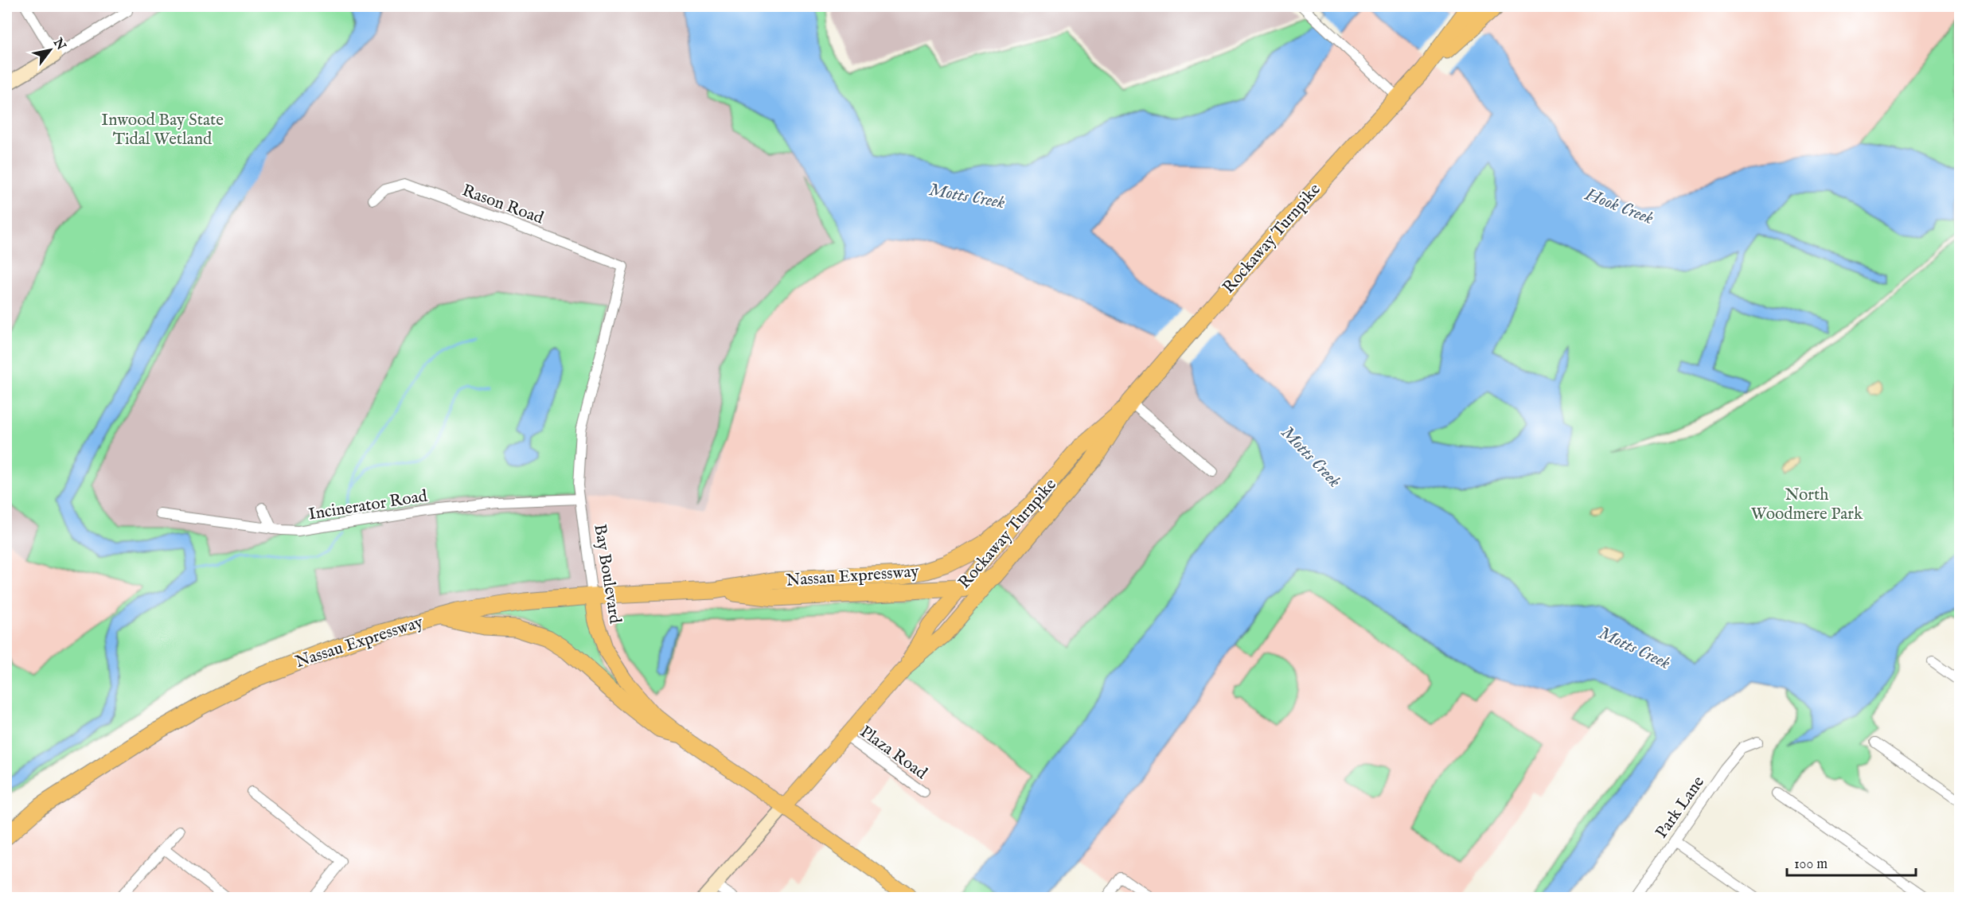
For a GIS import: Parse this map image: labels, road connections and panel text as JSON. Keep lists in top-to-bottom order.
{
  "streets": {
    "highway": ["Rockaway Turnpike", "Nassau Expressway"],
    "main road": ["Bay Boulevard"],
    "street": [
      "Rason Road",
      "Incinerator Road",
      "Plaza Road",
      "Park Lane"
    ]
  },
  "crossings": [
    ["Rason Road", "Bay Boulevard"],
    ["Rockaway Turnpike", "Bay Boulevard"],
    ["Rockaway Turnpike", "Nassau Expressway"],
    ["Rockaway Turnpike", "Plaza Road"],
    ["Incinerator Road", "Bay Boulevard"],
    ["Bay Boulevard", "Nassau Expressway"]
  ],
  "water": ["Motts Creek", "Hook Creek"],
  "parks": ["Inwood Bay State Tidal Wetland", "North Woodmere Park"],
  "scale_bar": "100 m",
  "north": "top right"
}
